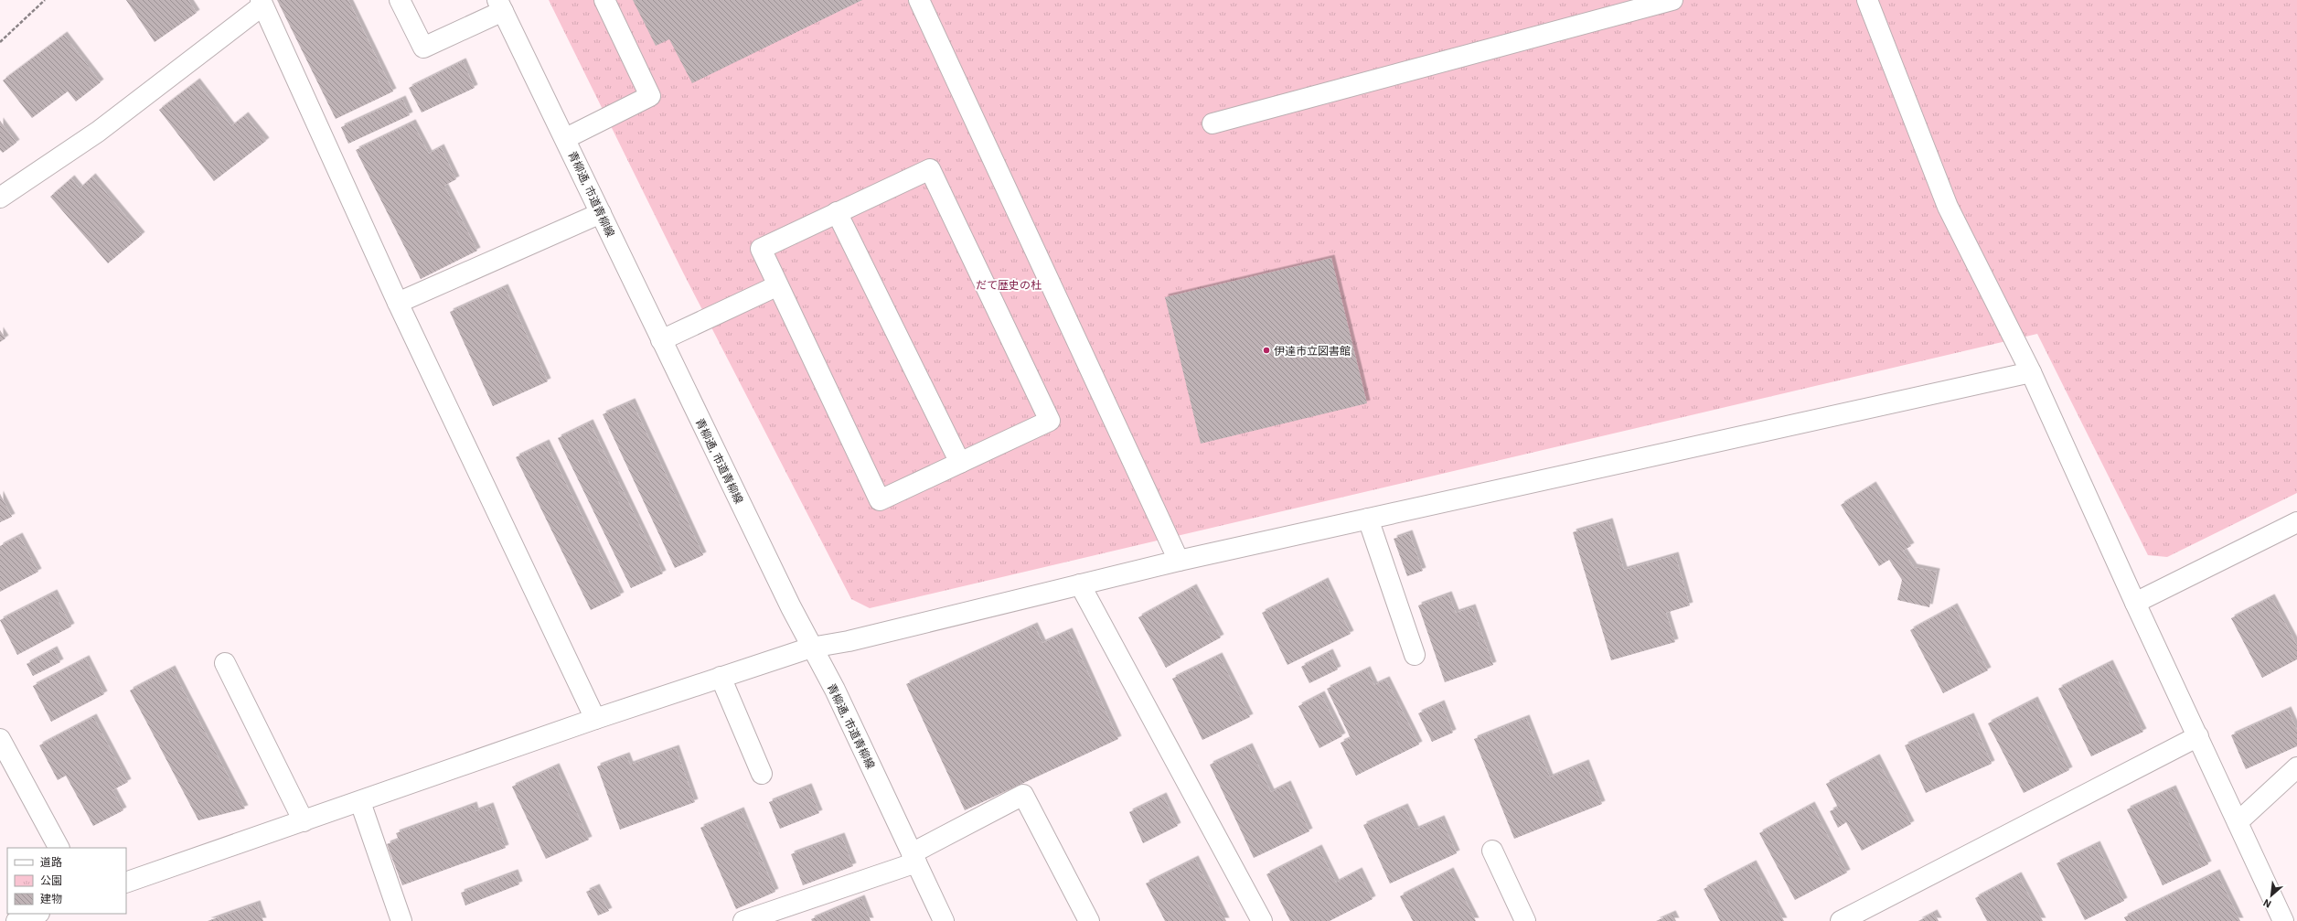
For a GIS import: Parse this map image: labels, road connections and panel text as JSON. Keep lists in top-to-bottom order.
{
  "streets": {
    "street": ["青柳通, 市道青柳線"]
  },
  "parks": ["だて歴史の杜"],
  "places": ["伊達市立図書館"],
  "legend": ["道路", "公園", "建物"],
  "north": "bottom left"
}
